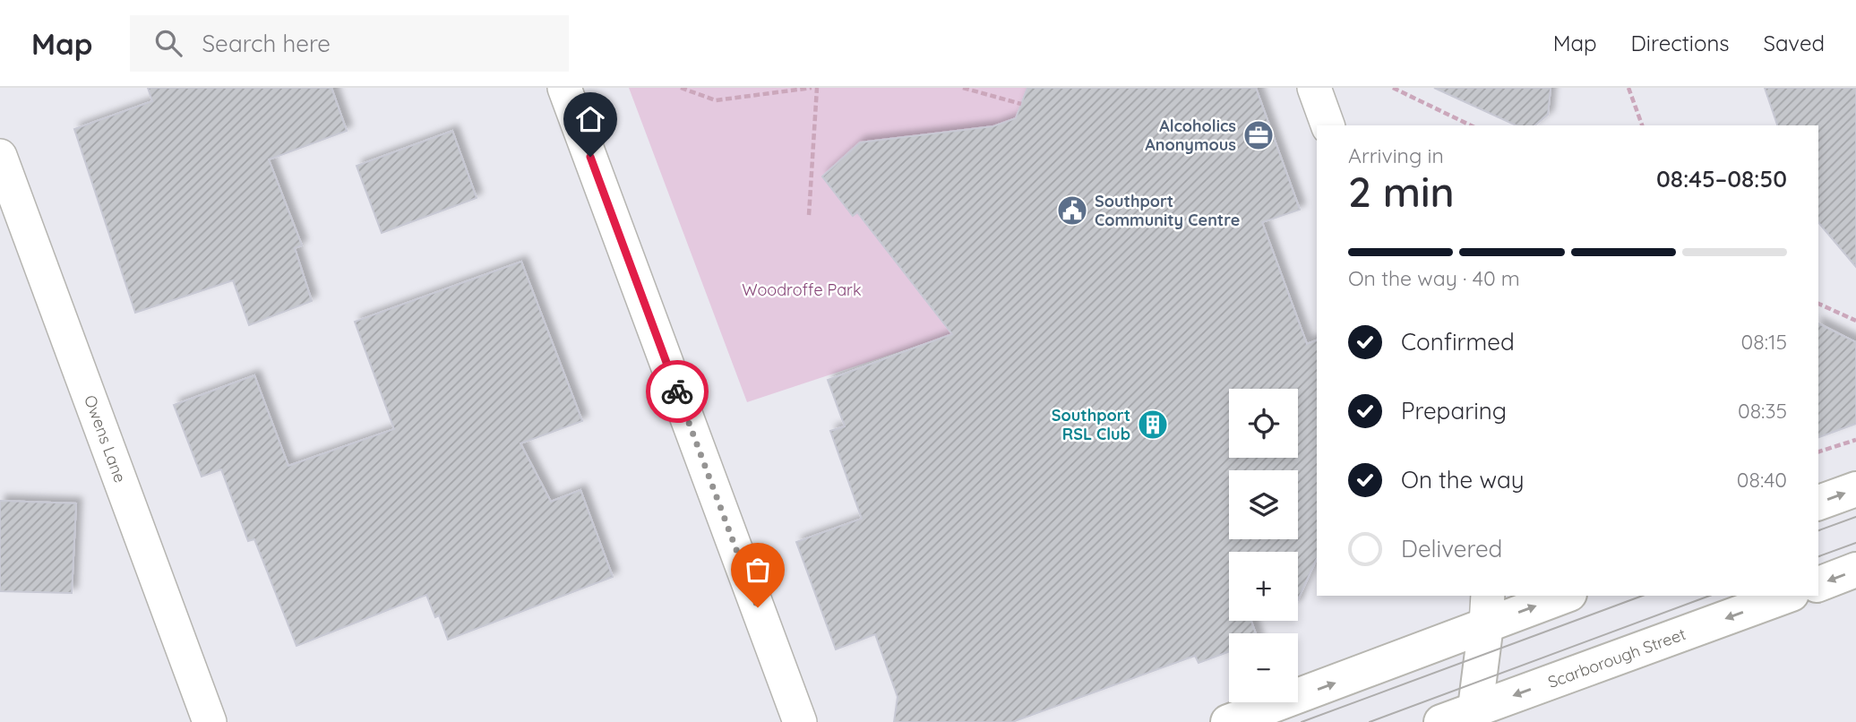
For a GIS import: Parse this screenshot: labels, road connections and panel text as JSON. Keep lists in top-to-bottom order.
{
  "streets": {
    "main road": ["Scarborough Street"],
    "street": ["Owens Lane"]
  },
  "parks": ["Woodroffe Park"],
  "places": {
    "office": ["Alcoholics Anonymous"],
    "public building": ["Southport Community Centre"],
    "building": ["Southport RSL Club"]
  },
  "page": {
    "header": "Map",
    "search": "Search here",
    "nav": ["Map", "Directions", "Saved"],
    "heading": ["2 min", "Arriving in", "08:45–08:50"],
    "bar": "On the way · 40 m",
    "list": [
      ["Confirmed", "08:15"],
      ["Preparing", "08:35"],
      ["On the way", "08:40"],
      "Delivered"
    ],
    "map_buttons": ["+", "−"]
  }
}
